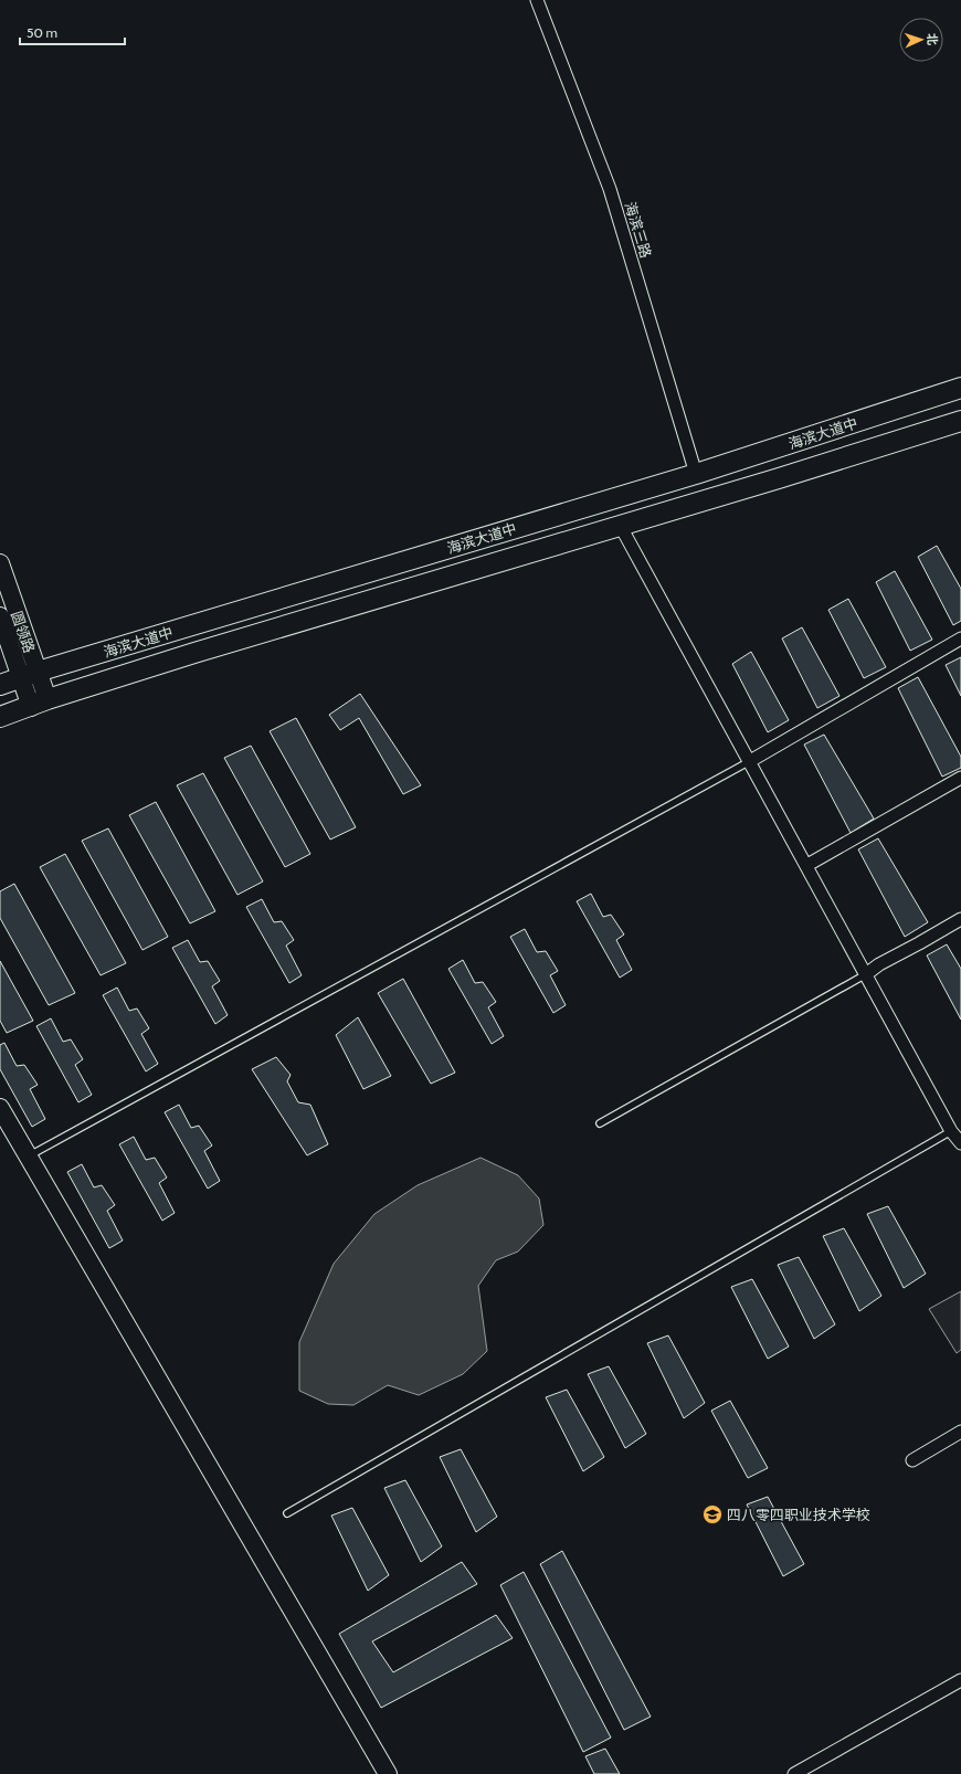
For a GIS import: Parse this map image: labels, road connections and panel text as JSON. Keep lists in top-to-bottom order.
{
  "streets": {
    "main road": ["海滨大道中"],
    "street": ["海滨三路", "圆领路"]
  },
  "crossings": [
    ["海滨三路", "海滨大道中"],
    ["海滨大道中", "圆领路"]
  ],
  "places": {
    "school or university": ["四八零四职业技术学校"]
  },
  "scale_bar": "50 m",
  "north": "right"
}
